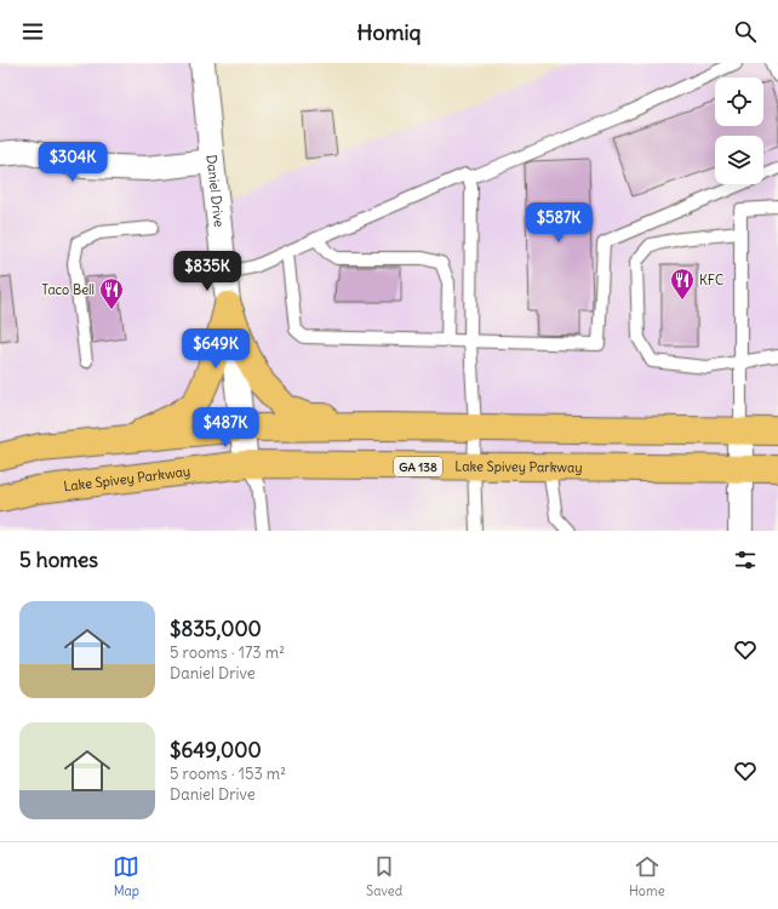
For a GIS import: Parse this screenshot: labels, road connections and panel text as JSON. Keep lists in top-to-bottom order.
{
  "streets": {
    "highway": ["GA 138", "Lake Spivey Parkway"],
    "street": ["Daniel Drive"]
  },
  "crossings": [
    ["Daniel Drive", "Lake Spivey Parkway"]
  ],
  "places": {
    "restaurant": ["KFC", "Taco Bell"]
  },
  "page": {
    "header": "Homiq",
    "price": [
      "$304K",
      "$587K",
      "$835K",
      "$649K",
      "$487K"
    ],
    "heading": "5 homes",
    "list": [
      {
        "name": "$835,000",
        "note": "5 rooms · 173 m² · Daniel Drive"
      },
      {
        "name": "$649,000",
        "note": "5 rooms · 153 m² · Daniel Drive"
      }
    ],
    "tabs": ["Map", "Saved", "Home"]
  }
}
